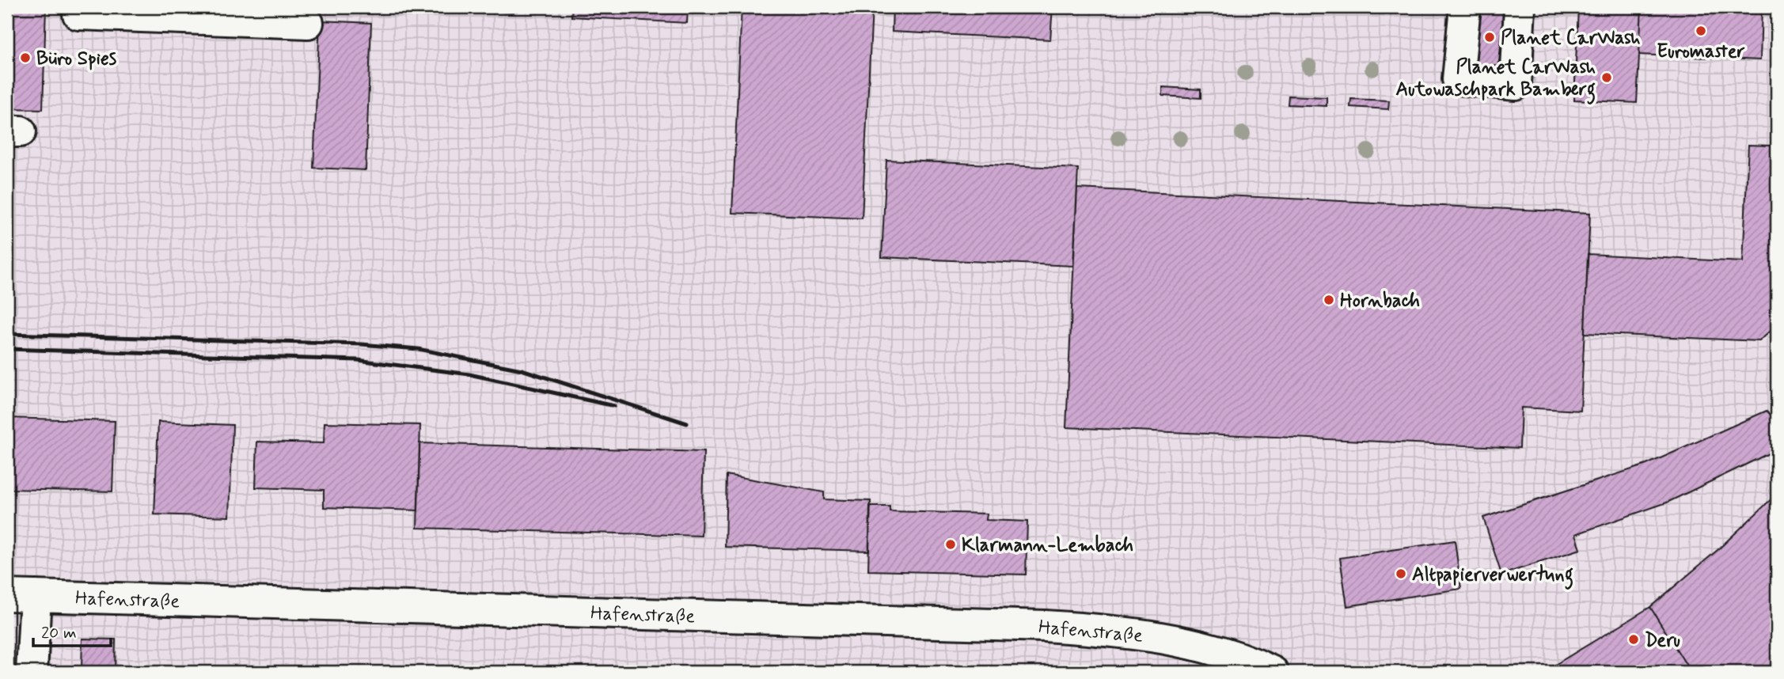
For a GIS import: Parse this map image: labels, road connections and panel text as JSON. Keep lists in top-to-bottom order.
{
  "streets": {
    "street": ["Hafenstraße"]
  },
  "places": [
    "Euromaster",
    "Planet CarWash",
    "Büro Spies",
    "Planet CarWash Autowaschpark Bamberg",
    "Hornbach",
    "Klarmann-Lembach",
    "Altpapierverwertung",
    "Deru"
  ],
  "scale_bar": "20 m"
}
